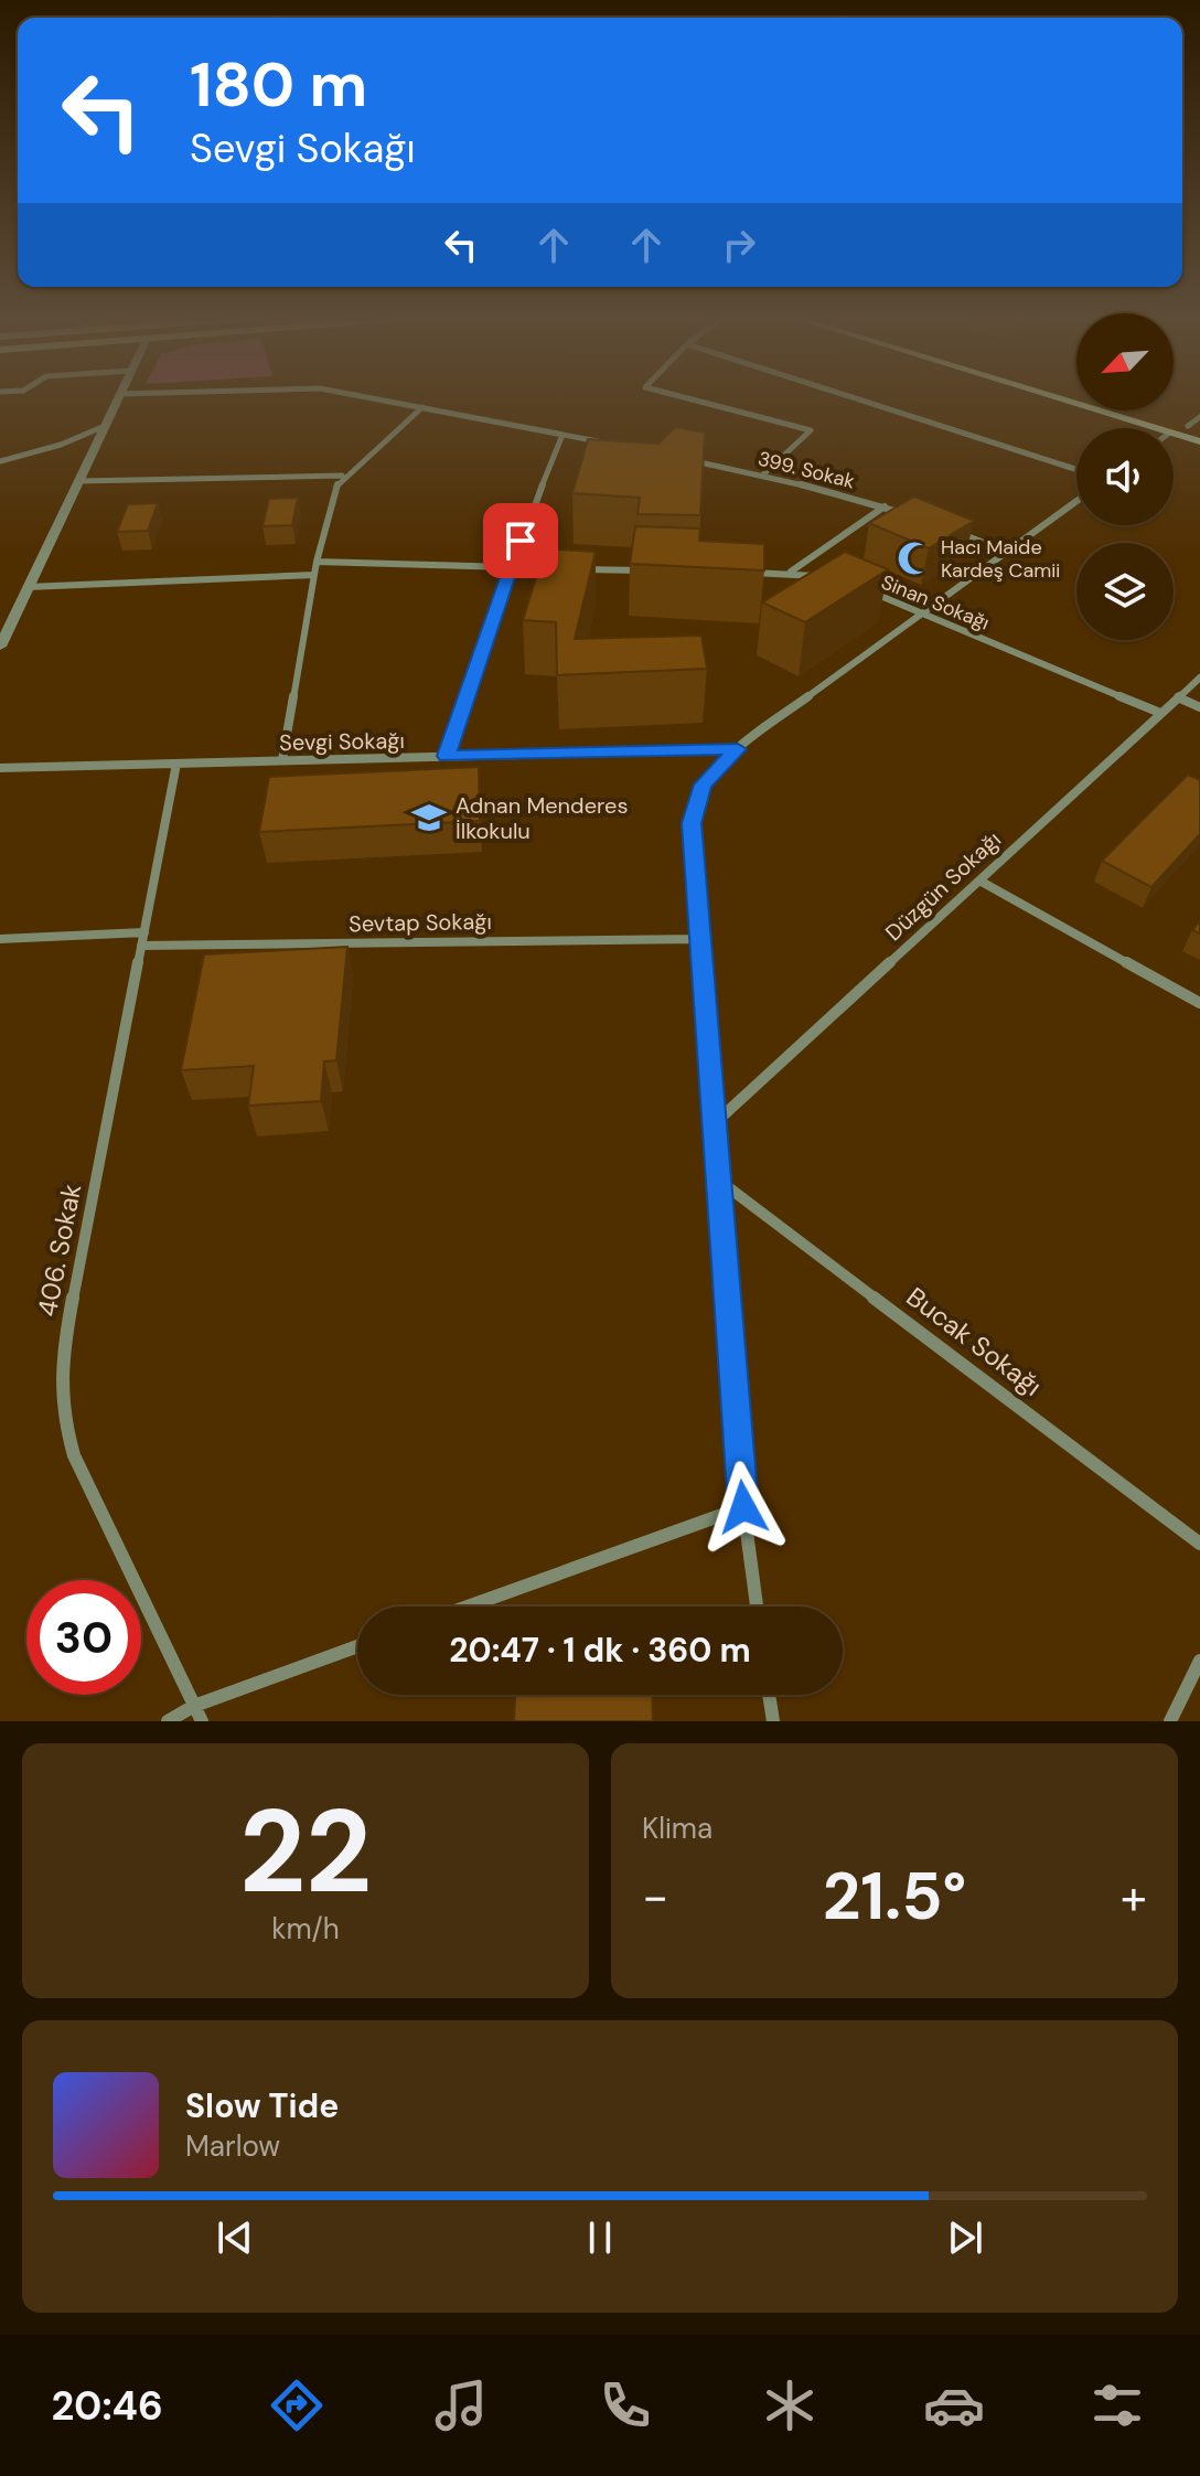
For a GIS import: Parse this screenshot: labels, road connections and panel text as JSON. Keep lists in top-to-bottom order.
{
  "streets": {
    "street": [
      "399. Sokak",
      "Sinan Sokağı",
      "Sevgi Sokağı",
      "Düzgün Sokağı",
      "Sevtap Sokağı",
      "406. Sokak",
      "Bucak Sokağı"
    ]
  },
  "crossings": [
    ["Sinan Sokağı", "Düzgün Sokağı"],
    ["Sevgi Sokağı", "406. Sokak"],
    ["Sevtap Sokağı", "406. Sokak"]
  ],
  "places": {
    "mosque": ["Hacı Maide Kardeş Camii"],
    "school or university": ["Adnan Menderes İlkokulu"]
  },
  "north": "bottom left",
  "page": {
    "turn": ["180 m", "Sevgi Sokağı"],
    "limit": "30",
    "trip": "20:47 · 1 dk · 360 m",
    "tile": [
      ["22", "km/h"],
      "Klima"
    ],
    "heat": ["−", "21.5°", "+"],
    "song": ["Slow Tide", "Marlow"],
    "tabs": "20:46"
  }
}
